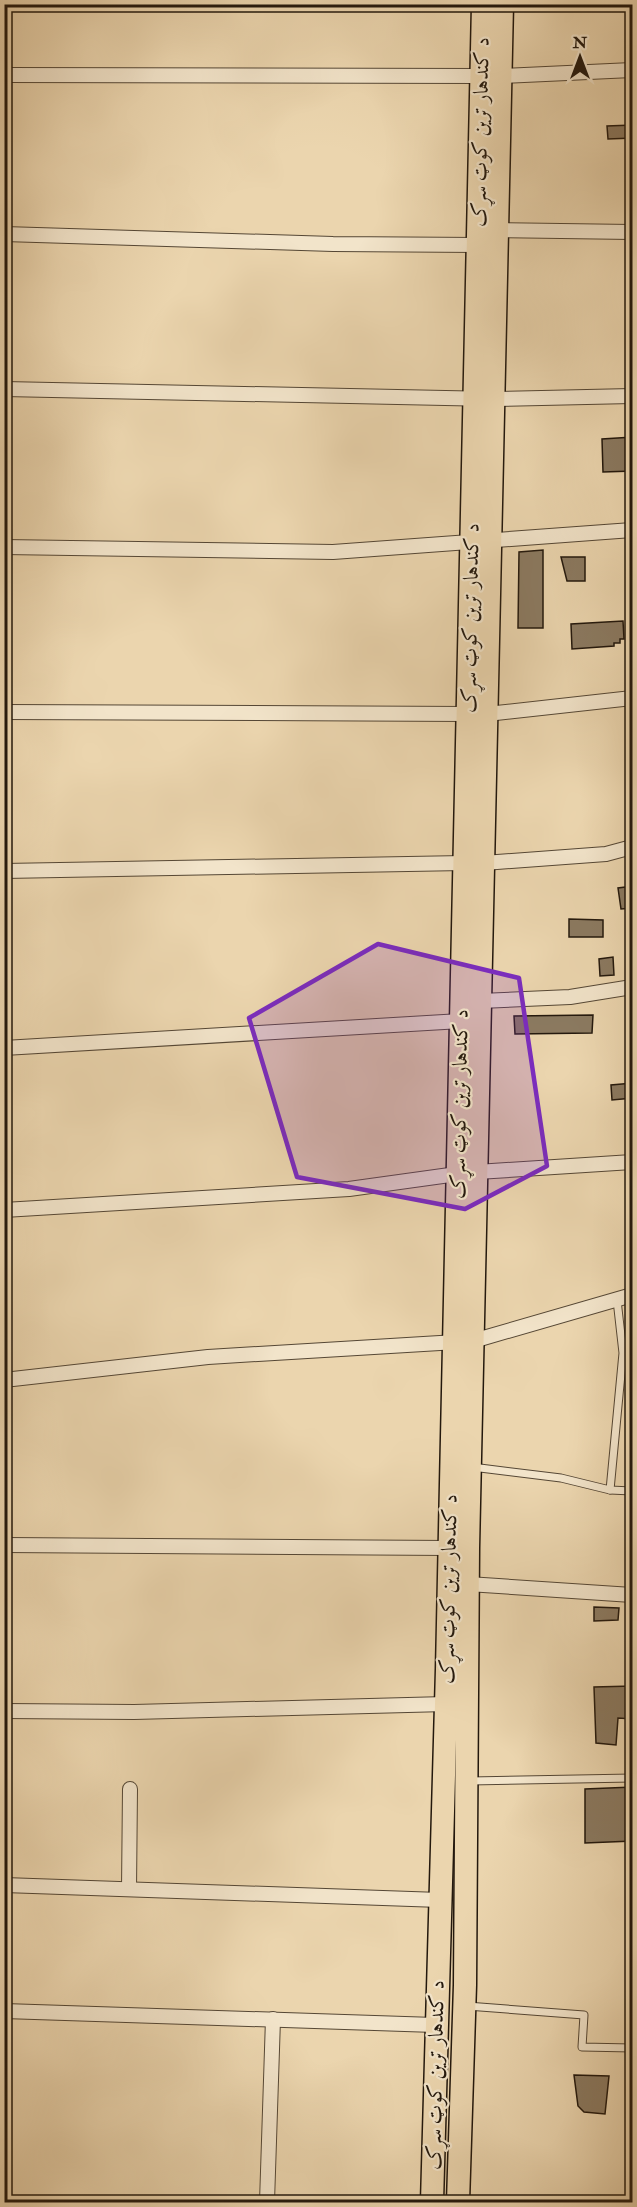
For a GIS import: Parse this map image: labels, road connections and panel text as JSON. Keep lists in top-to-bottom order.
{
  "streets": {
    "main road": ["د کندهار ترين کوټ سړک"]
  },
  "north": "top"
}
